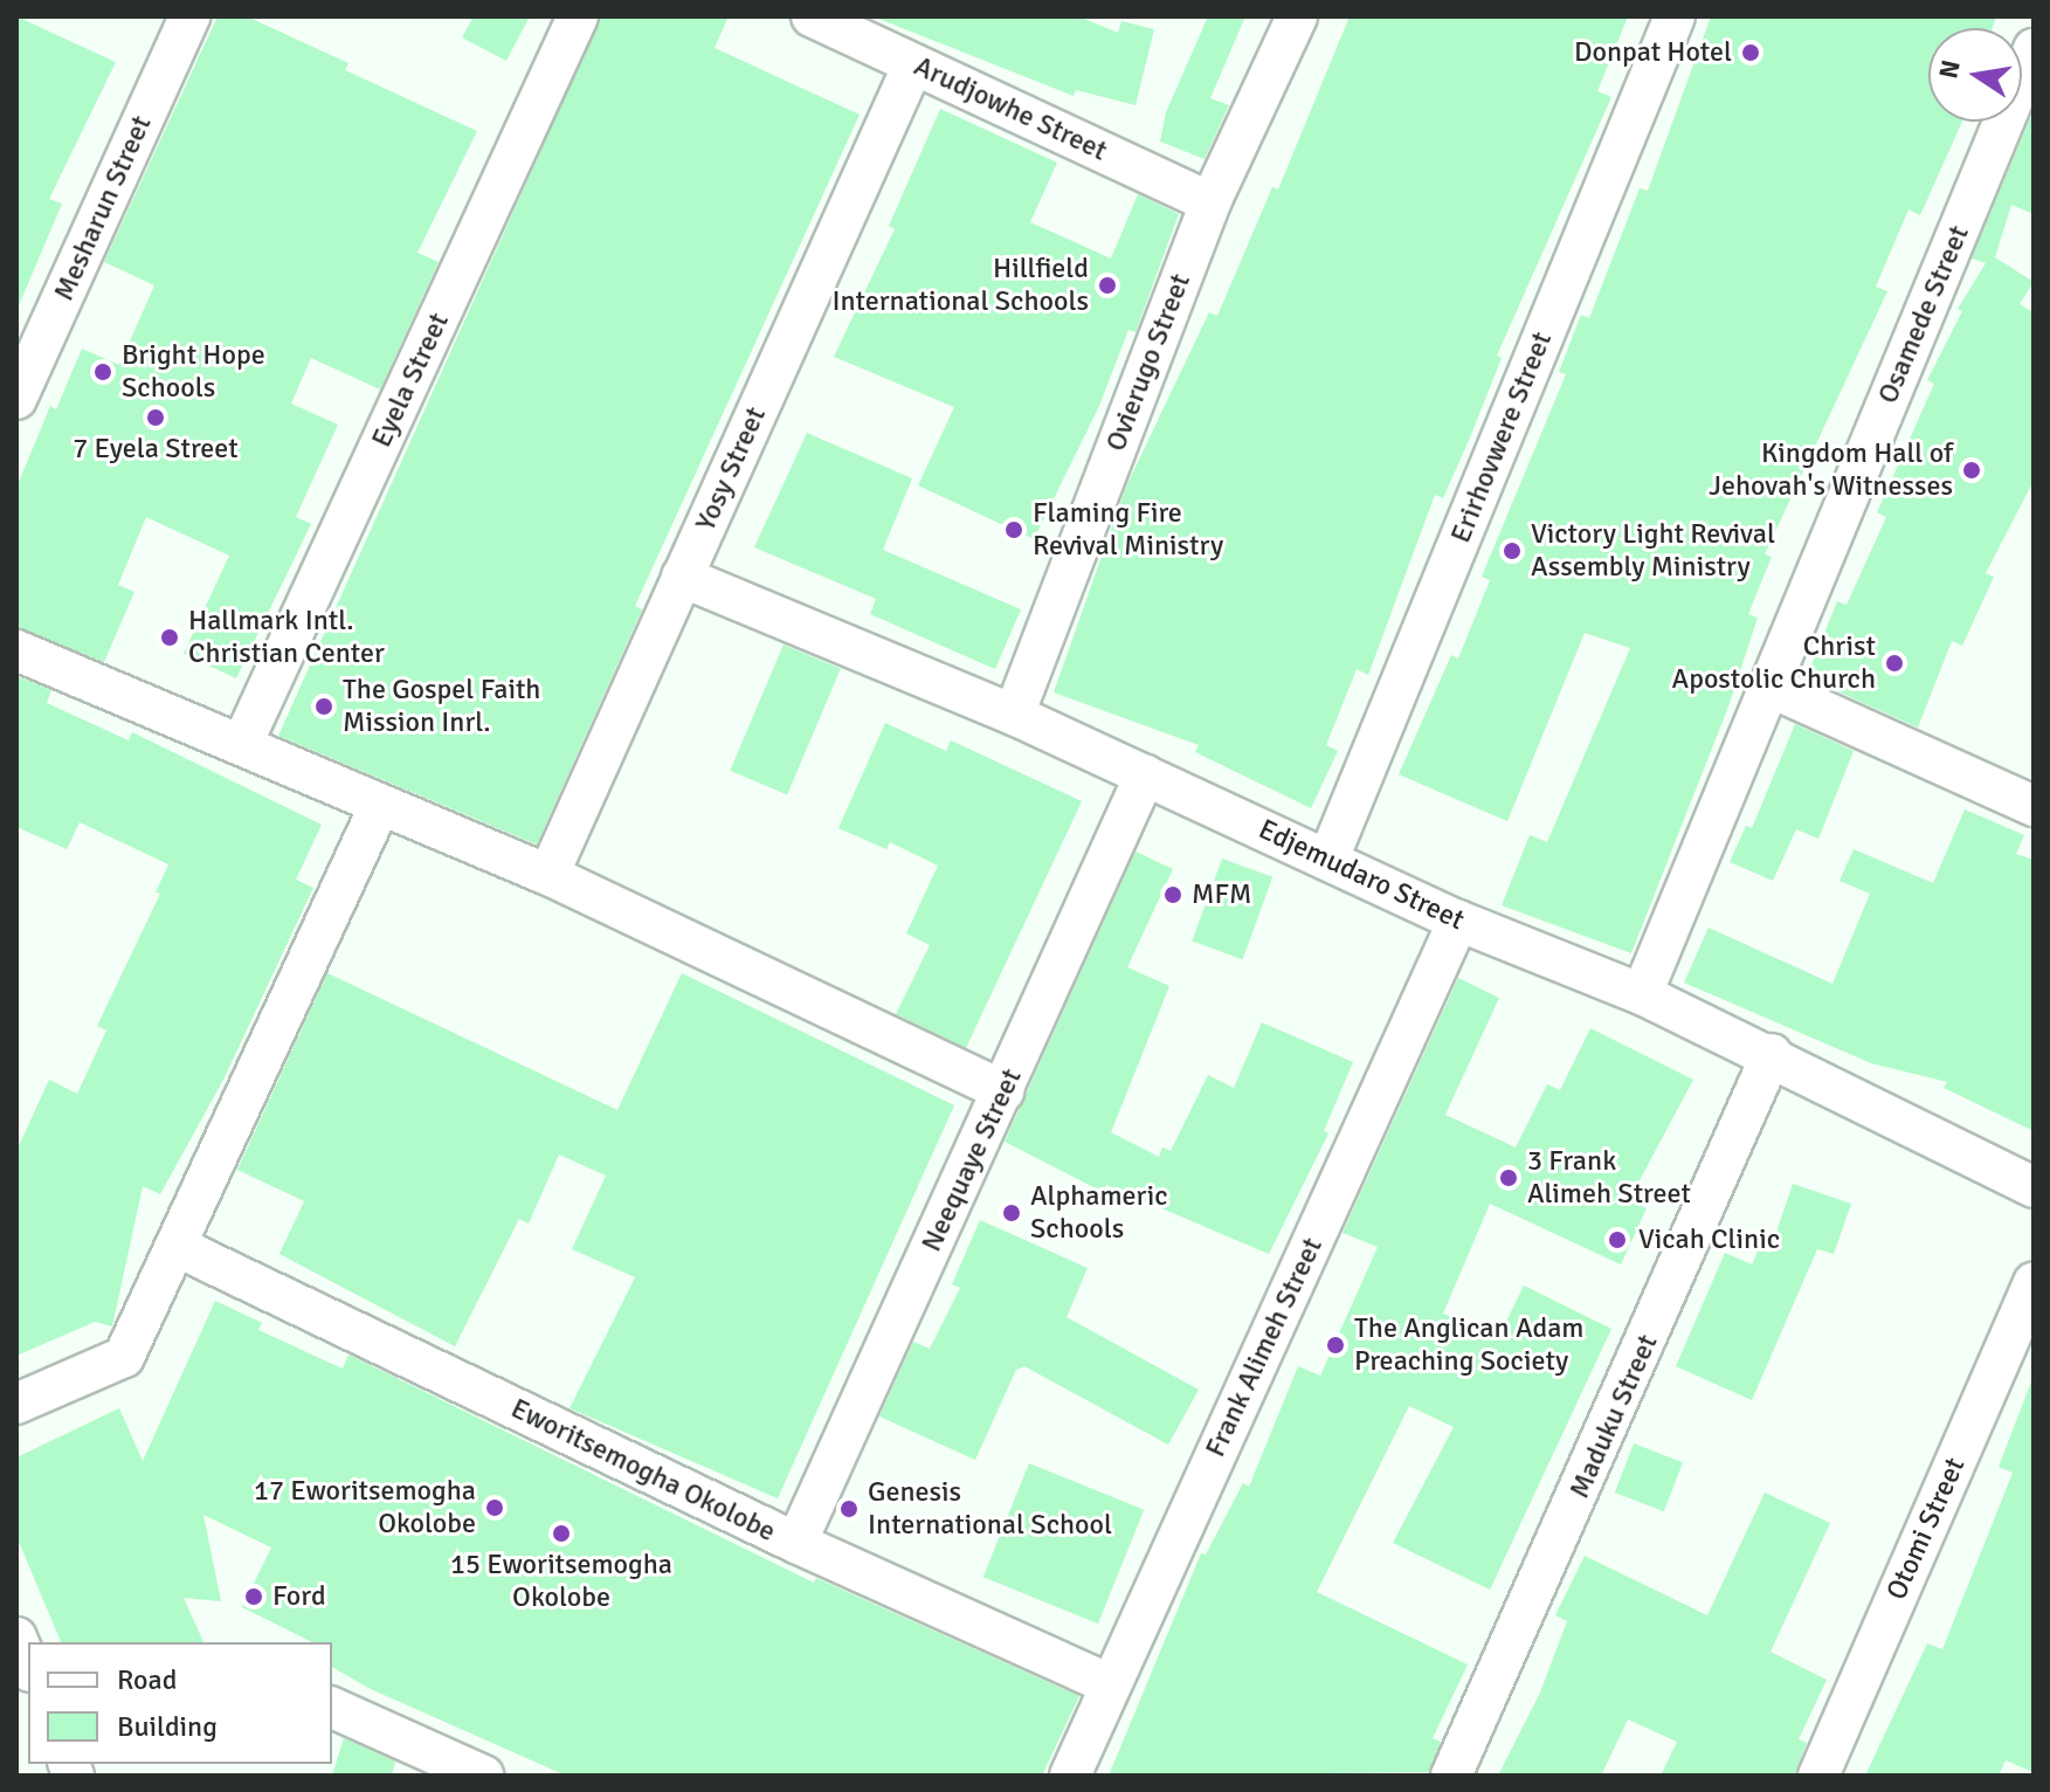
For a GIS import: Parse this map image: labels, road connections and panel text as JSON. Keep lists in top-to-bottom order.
{
  "streets": {
    "street": [
      "Arudjowhe Street",
      "Mesharun Street",
      "Osamede Street",
      "Ovierugo Street",
      "Eyela Street",
      "Erirhovwere Street",
      "Yosy Street",
      "Edjemudaro Street",
      "Neequaye Street",
      "Frank Alimeh Street",
      "Maduku Street",
      "Eworitsemogha Okolobe",
      "Otomi Street"
    ]
  },
  "crossings": [
    ["Arudjowhe Street", "Ovierugo Street"],
    ["Arudjowhe Street", "Yosy Street"],
    ["Osamede Street", "Edjemudaro Street"],
    ["Ovierugo Street", "Edjemudaro Street"],
    ["Erirhovwere Street", "Edjemudaro Street"],
    ["Yosy Street", "Edjemudaro Street"],
    ["Edjemudaro Street", "Neequaye Street"],
    ["Edjemudaro Street", "Frank Alimeh Street"],
    ["Edjemudaro Street", "Maduku Street"],
    ["Neequaye Street", "Eworitsemogha Okolobe"],
    ["Frank Alimeh Street", "Eworitsemogha Okolobe"]
  ],
  "places": [
    "Donpat Hotel",
    "Hillfield International Schools",
    "Bright Hope Schools",
    "7 Eyela Street",
    "Kingdom Hall of Jehovah's Witnesses",
    "Flaming Fire Revival Ministry",
    "Victory Light Revival Assembly Ministry",
    "Hallmark Intl. Christian Center",
    "Christ Apostolic Church",
    "The Gospel Faith Mission Inrl.",
    "MFM",
    "3 Frank Alimeh Street",
    "Alphameric Schools",
    "Vicah Clinic",
    "The Anglican Adam Preaching Society",
    "17 Eworitsemogha Okolobe",
    "Genesis International School",
    "15 Eworitsemogha Okolobe",
    "Ford"
  ],
  "legend": ["Road", "Building"],
  "north": "left"
}
